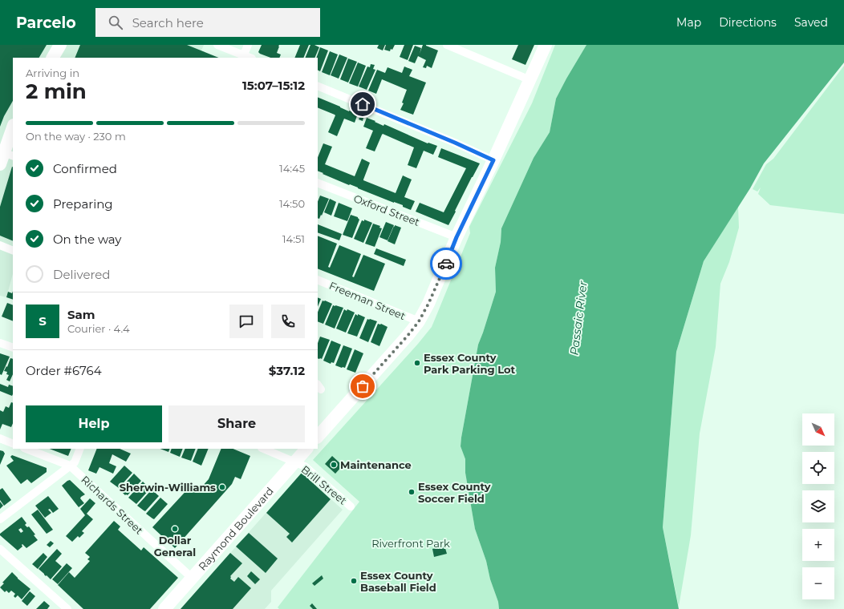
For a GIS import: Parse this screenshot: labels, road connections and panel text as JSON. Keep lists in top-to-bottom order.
{
  "streets": {
    "main road": ["Raymond Boulevard"],
    "street": [
      "Oxford Street",
      "Freeman Street",
      "Brill Street",
      "Richards Street"
    ]
  },
  "crossings": [
    ["Brill Street", "Raymond Boulevard"],
    ["Richards Street", "Raymond Boulevard"]
  ],
  "water": ["Passaic River"],
  "parks": ["Riverfront Park"],
  "places": [
    "Essex County Park Parking Lot",
    "Maintenance",
    "Sherwin-Williams",
    "Essex County Soccer Field",
    "Dollar General",
    "Essex County Baseball Field"
  ],
  "north": "bottom right",
  "page": {
    "header": "Parcelo",
    "search": "Search here",
    "nav": ["Map", "Directions", "Saved"],
    "heading": ["2 min", "Arriving in", "15:07–15:12"],
    "panel": [
      "Sam",
      "Courier · 4.4",
      "Order #6764",
      "$37.12"
    ],
    "bar": "On the way · 230 m",
    "list": [
      ["Confirmed", "14:45"],
      ["Preparing", "14:50"],
      ["On the way", "14:51"],
      "Delivered"
    ],
    "round": "S",
    "buttons": ["Help", "Share"],
    "map_buttons": ["+", "−"]
  }
}
